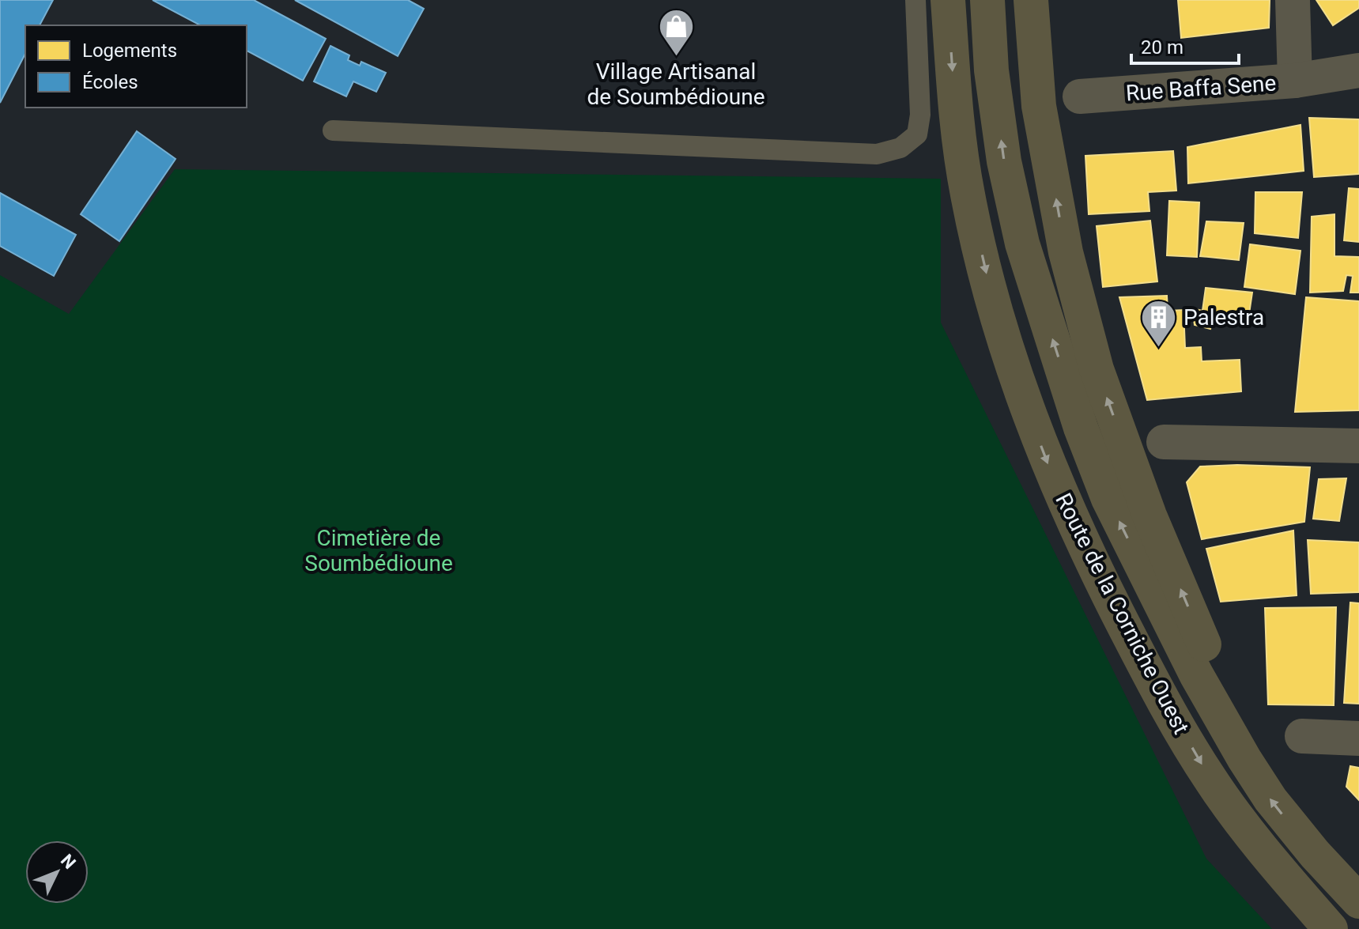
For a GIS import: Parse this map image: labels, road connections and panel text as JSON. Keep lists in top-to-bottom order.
{
  "streets": {
    "highway": ["Route de la Corniche Ouest"],
    "street": ["Rue Baffa Sene"]
  },
  "parks": ["Cimetière de Soumbédioune"],
  "places": {
    "shop": ["Village Artisanal de Soumbédioune"],
    "building": ["Palestra"]
  },
  "legend": ["Logements", "Écoles"],
  "scale_bar": "20 m",
  "north": "top right"
}
